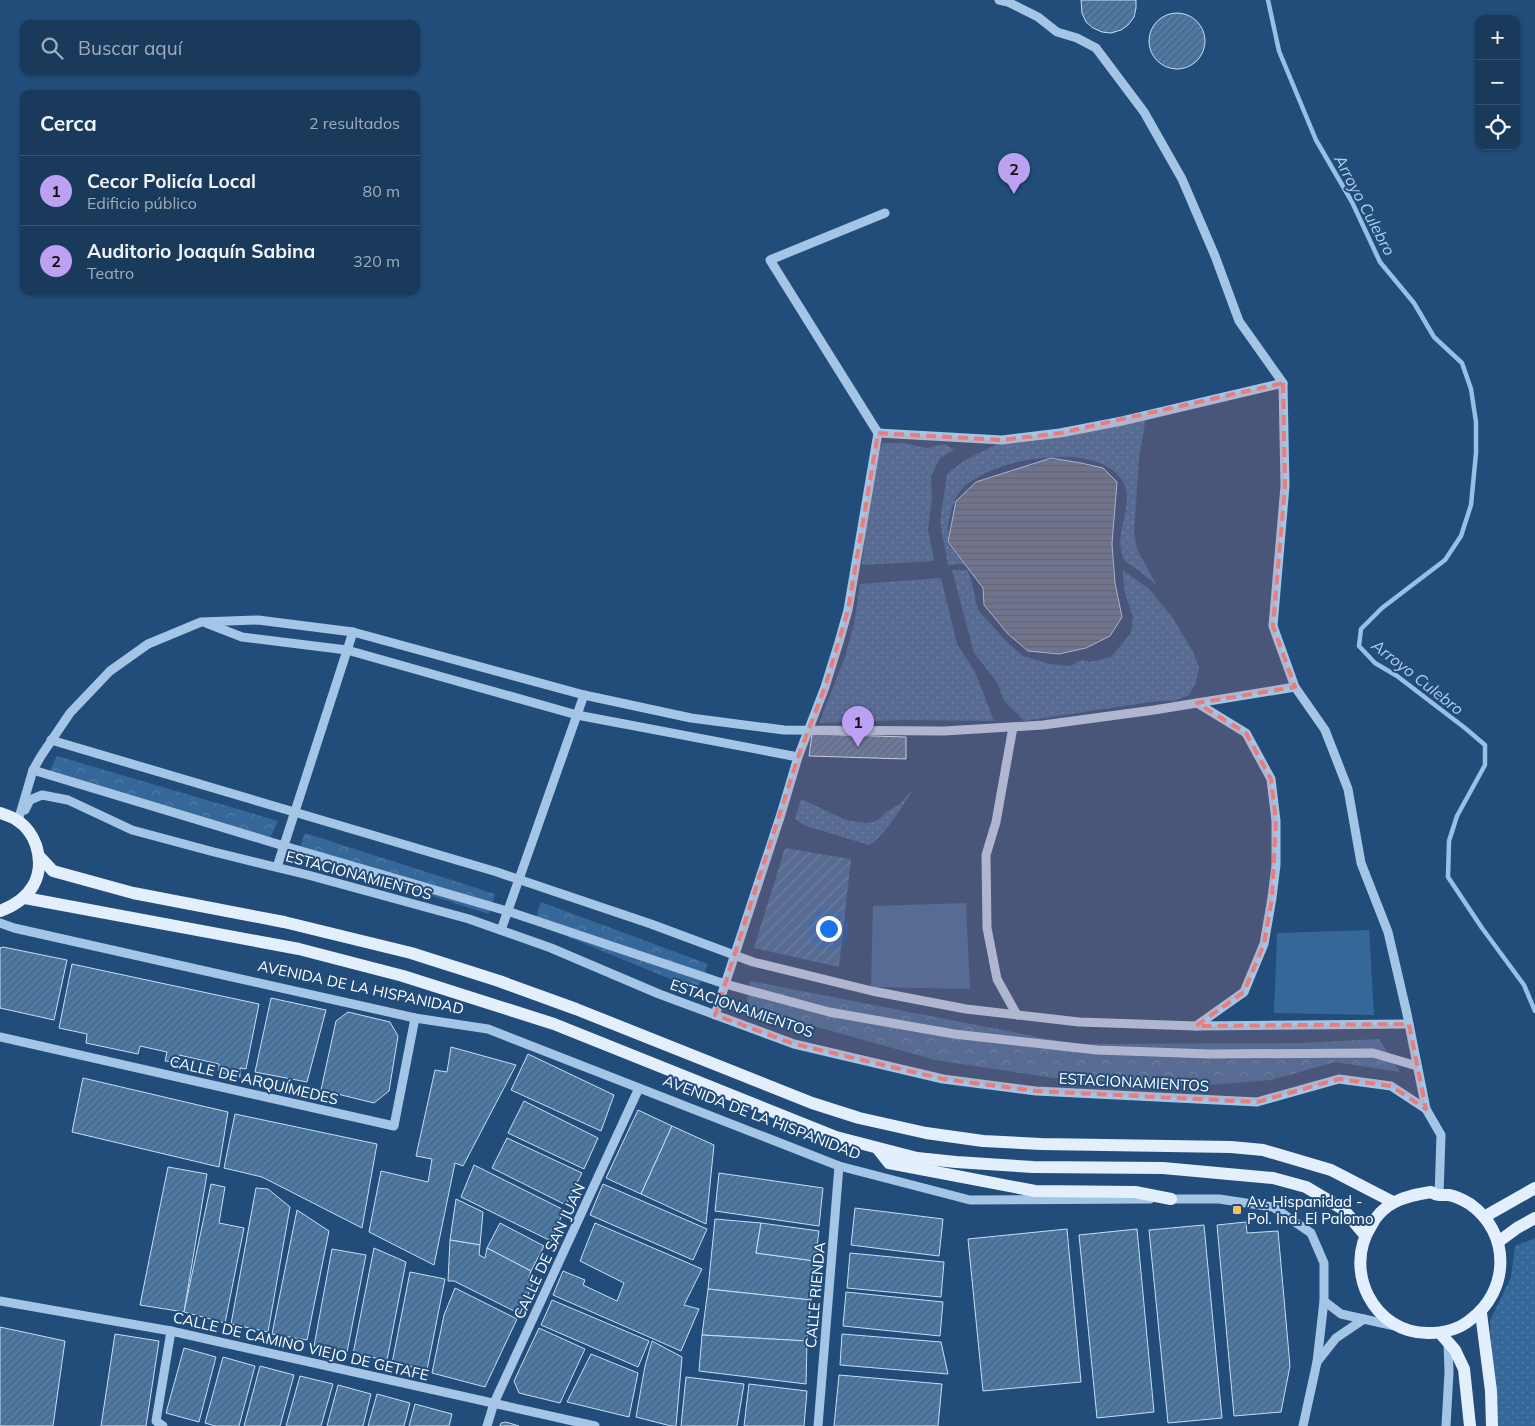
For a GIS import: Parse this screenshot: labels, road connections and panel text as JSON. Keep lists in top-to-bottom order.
{
  "streets": {
    "main road": ["AVENIDA DE LA HISPANIDAD"],
    "street": [
      "ESTACIONAMIENTOS",
      "CALLE DE ARQUÍMEDES",
      "CALLE DE SAN JUAN",
      "CALLE RIENDA",
      "CALLE DE CAMINO VIEJO DE GETAFE"
    ]
  },
  "crossings": [
    ["ESTACIONAMIENTOS", "AVENIDA DE LA HISPANIDAD"],
    ["AVENIDA DE LA HISPANIDAD", "CALLE DE ARQUÍMEDES"],
    ["AVENIDA DE LA HISPANIDAD", "CALLE DE SAN JUAN"],
    ["AVENIDA DE LA HISPANIDAD", "CALLE RIENDA"],
    ["CALLE DE SAN JUAN", "CALLE DE CAMINO VIEJO DE GETAFE"]
  ],
  "water": ["Arroyo Culebro"],
  "places": {
    "transit": ["Av. Hispanidad - Pol. Ind. El Palomo"]
  },
  "page": {
    "map_buttons": ["+", "−"],
    "search": "Buscar aquí",
    "heading": ["Cerca", "2 resultados"],
    "pins": ["2", "1"],
    "list": [
      {
        "mark": "1",
        "name": "Cecor Policía Local",
        "note": "Edificio público",
        "value": "80 m"
      },
      {
        "mark": "2",
        "name": "Auditorio Joaquín Sabina",
        "note": "Teatro",
        "value": "320 m"
      }
    ]
  }
}
